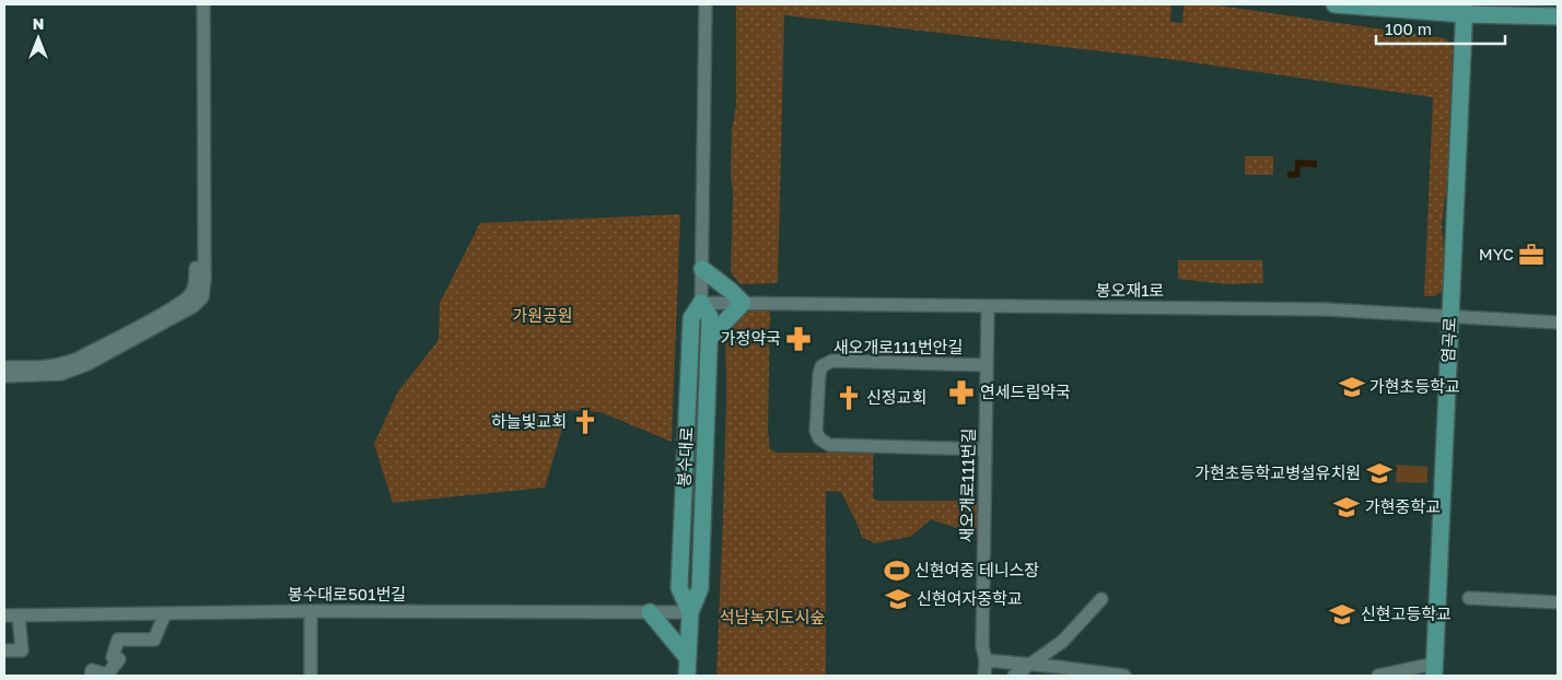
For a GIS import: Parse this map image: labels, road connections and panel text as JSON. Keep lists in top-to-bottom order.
{
  "streets": {
    "main road": ["염곡로", "봉수대로"],
    "street": [
      "봉오재1로",
      "새오개로111번안길",
      "새오개로111번길",
      "봉수대로501번길"
    ]
  },
  "crossings": [
    ["봉오재1로", "염곡로"],
    ["봉오재1로", "봉수대로"],
    ["봉오재1로", "새오개로111번길"],
    ["새오개로111번안길", "새오개로111번길"],
    ["봉수대로", "봉수대로501번길"]
  ],
  "parks": ["가원공원", "석남녹지도시숲"],
  "places": {
    "office": ["MYC"],
    "pharmacy": ["가정약국", "연세드림약국"],
    "school or university": [
      "가현초등학교",
      "가현초등학교병설유치원",
      "가현중학교",
      "신현여자중학교",
      "신현고등학교"
    ],
    "church": ["신정교회", "하늘빛교회"],
    "sports": ["신현여중 테니스장"]
  },
  "scale_bar": "100 m",
  "north": "top"
}
